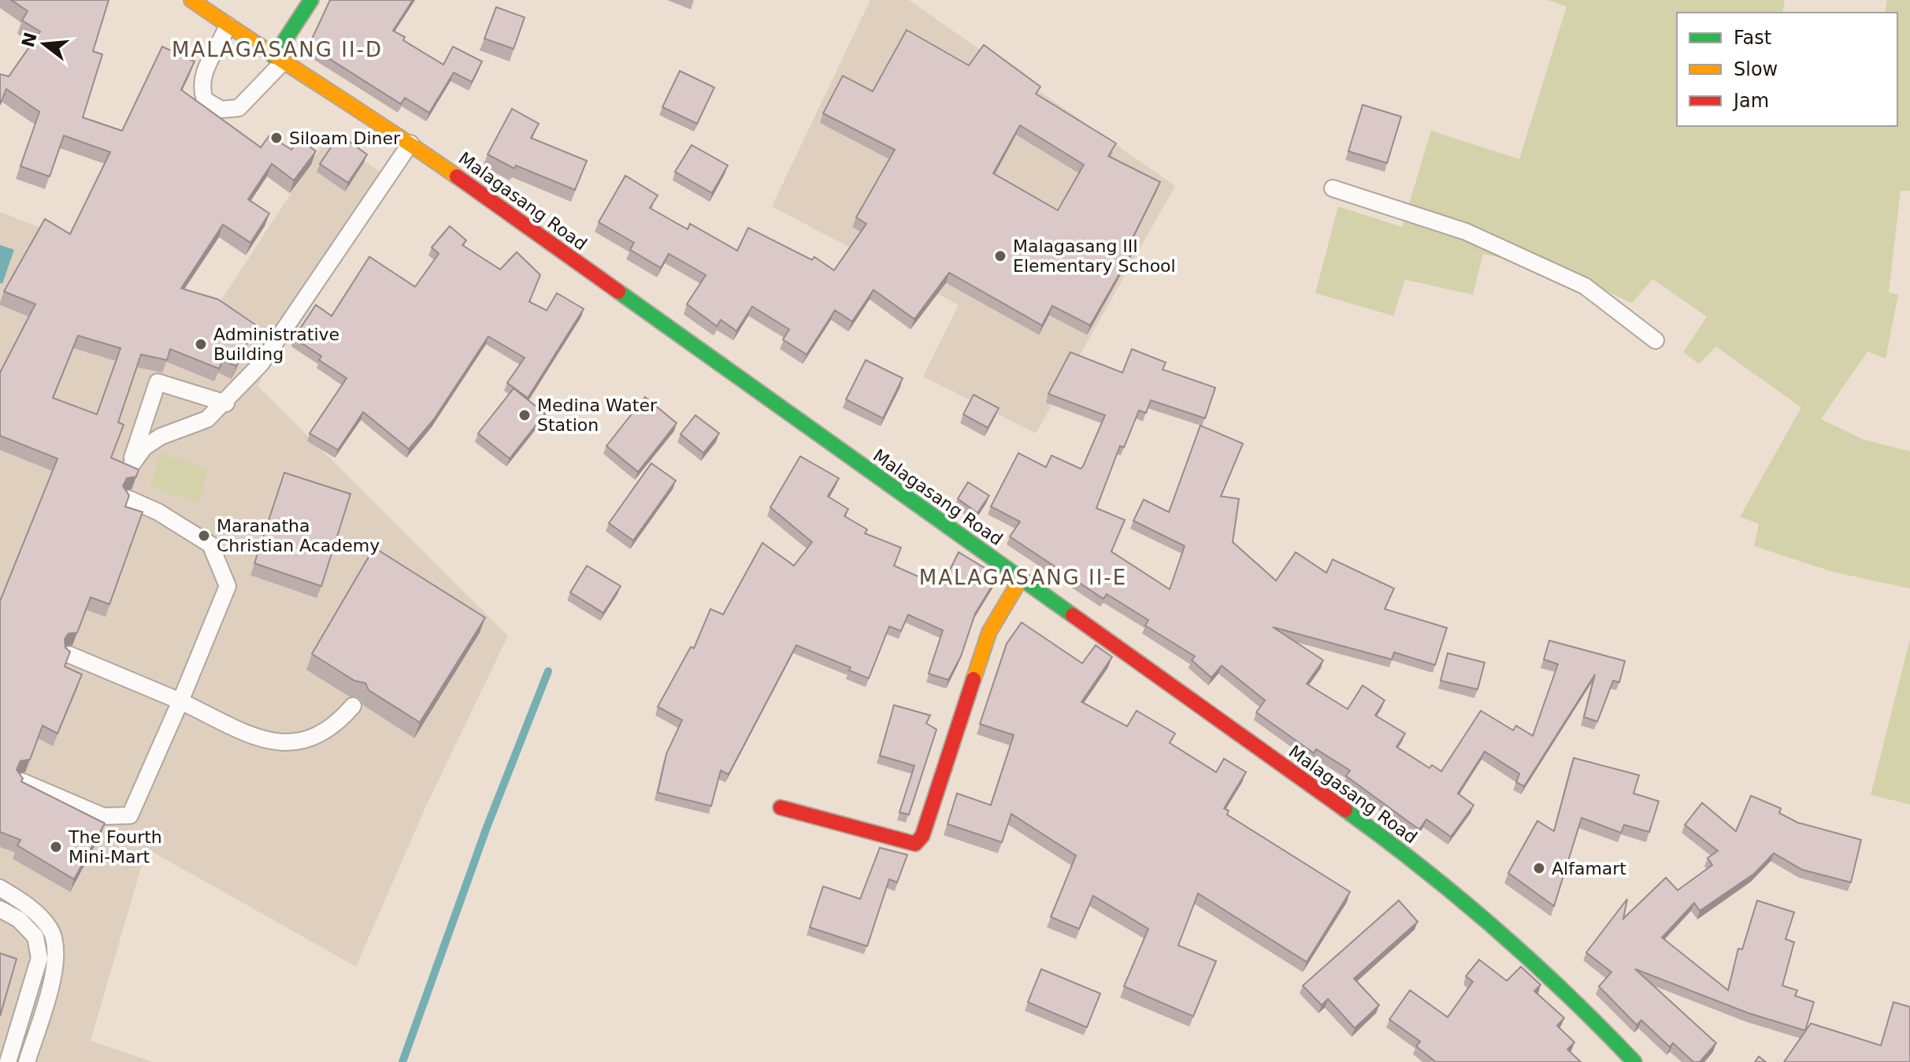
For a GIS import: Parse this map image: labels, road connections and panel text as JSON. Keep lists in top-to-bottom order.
{
  "streets": {
    "main road": ["Malagasang Road"]
  },
  "districts": ["MALAGASANG II-D", "MALAGASANG II-E"],
  "places": [
    "Siloam Diner",
    "Malagasang III Elementary School",
    "Administrative Building",
    "Medina Water Station",
    "Maranatha Christian Academy",
    "The Fourth Mini-Mart",
    "Alfamart"
  ],
  "legend": ["Fast", "Slow", "Jam"],
  "north": "left"
}
